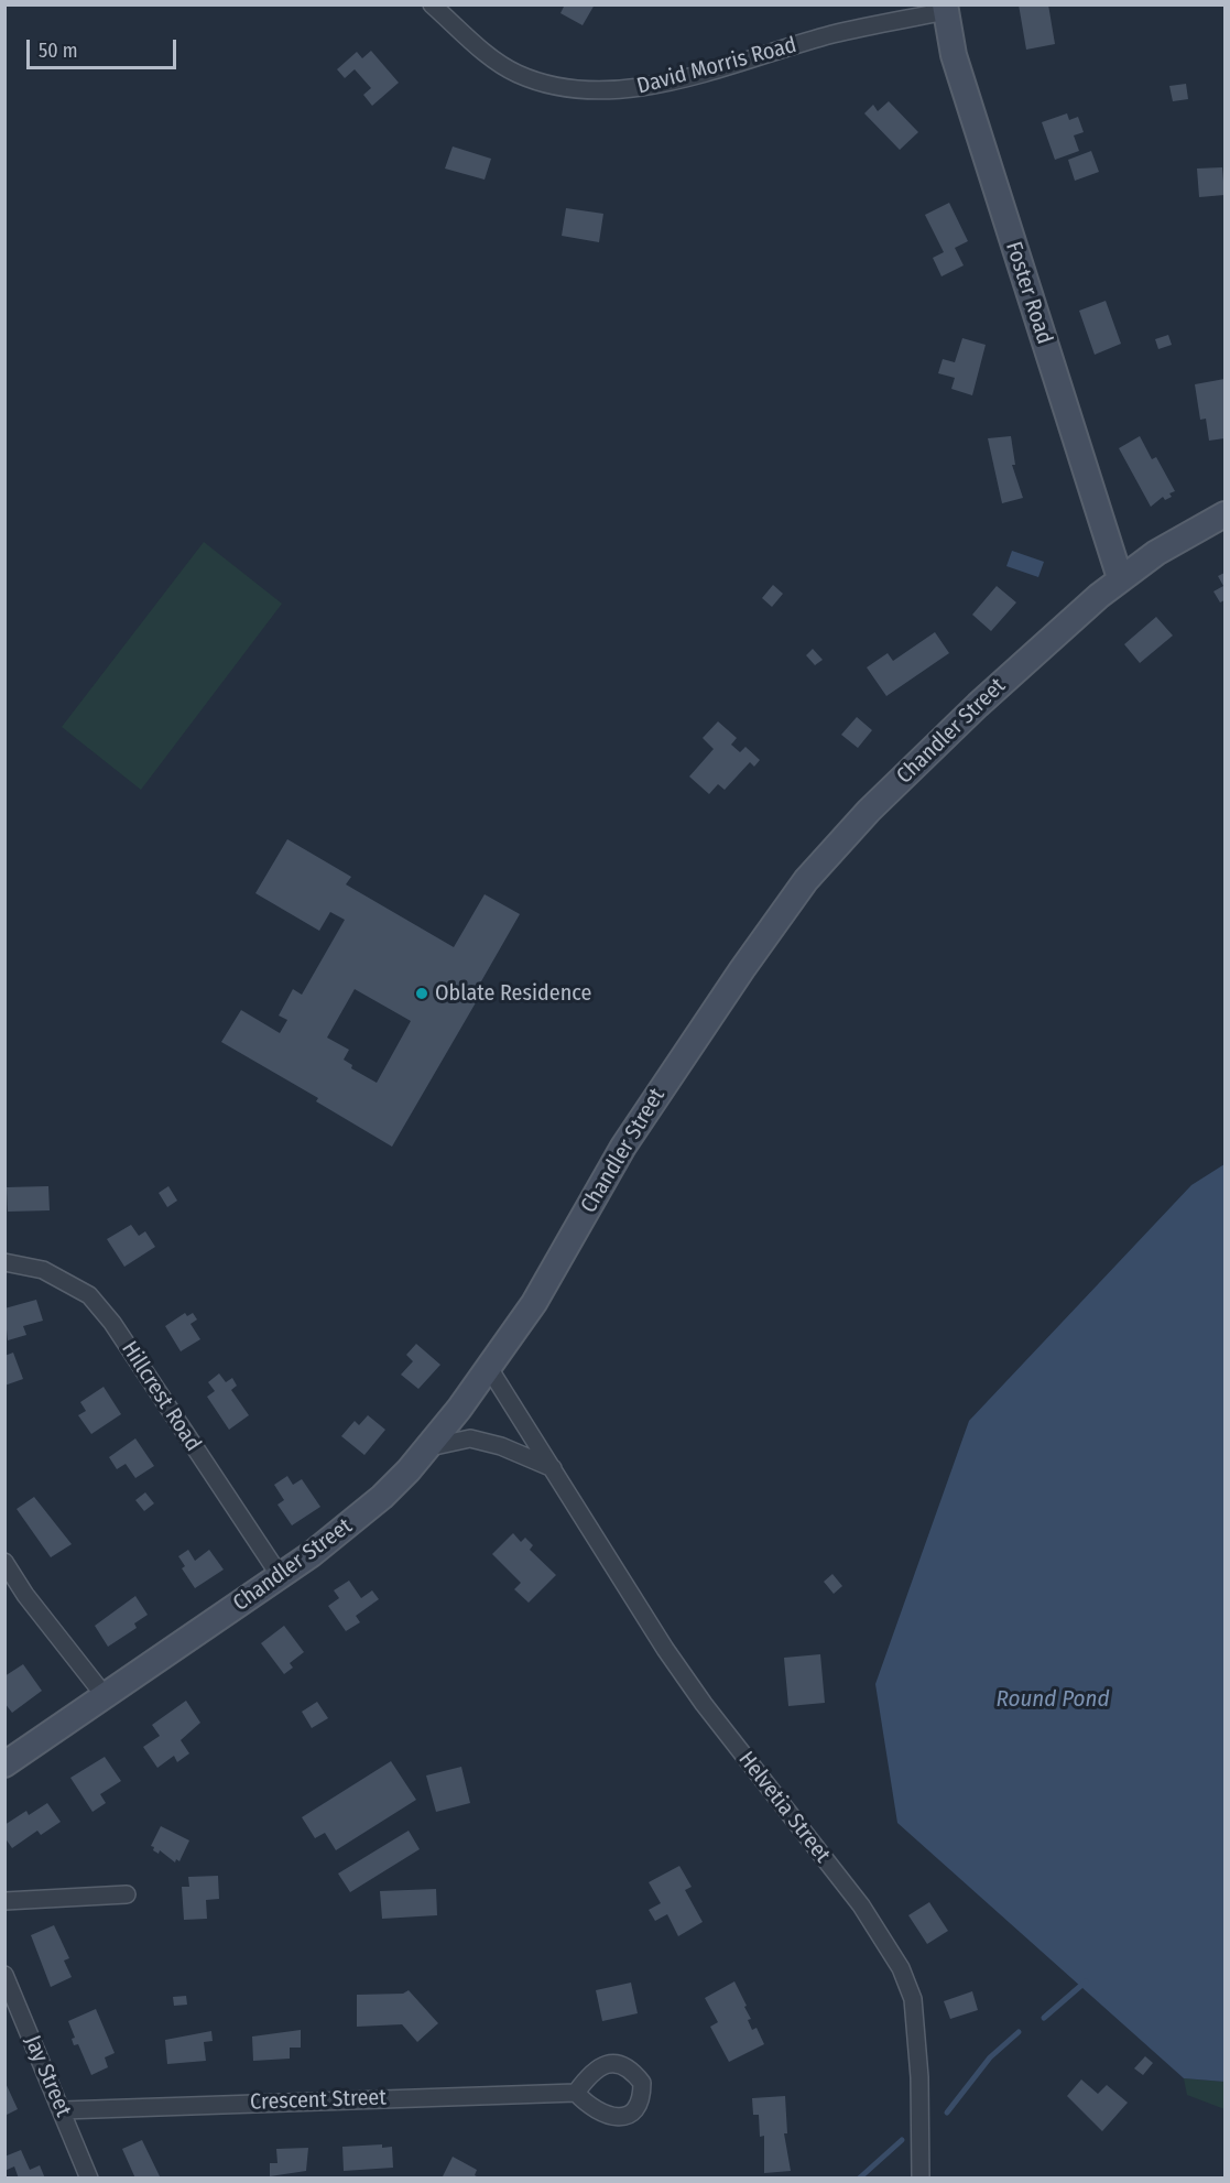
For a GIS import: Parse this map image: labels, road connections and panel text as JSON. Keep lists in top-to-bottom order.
{
  "streets": {
    "main road": ["Foster Road", "Chandler Street"],
    "street": [
      "David Morris Road",
      "Hillcrest Road",
      "Helvetia Street",
      "Jay Street",
      "Crescent Street"
    ]
  },
  "crossings": [
    ["David Morris Road", "Foster Road"],
    ["Foster Road", "Chandler Street"],
    ["Chandler Street", "Hillcrest Road"],
    ["Chandler Street", "Helvetia Street"],
    ["Jay Street", "Crescent Street"]
  ],
  "water": ["Round Pond"],
  "places": ["Oblate Residence"],
  "scale_bar": "50 m"
}
